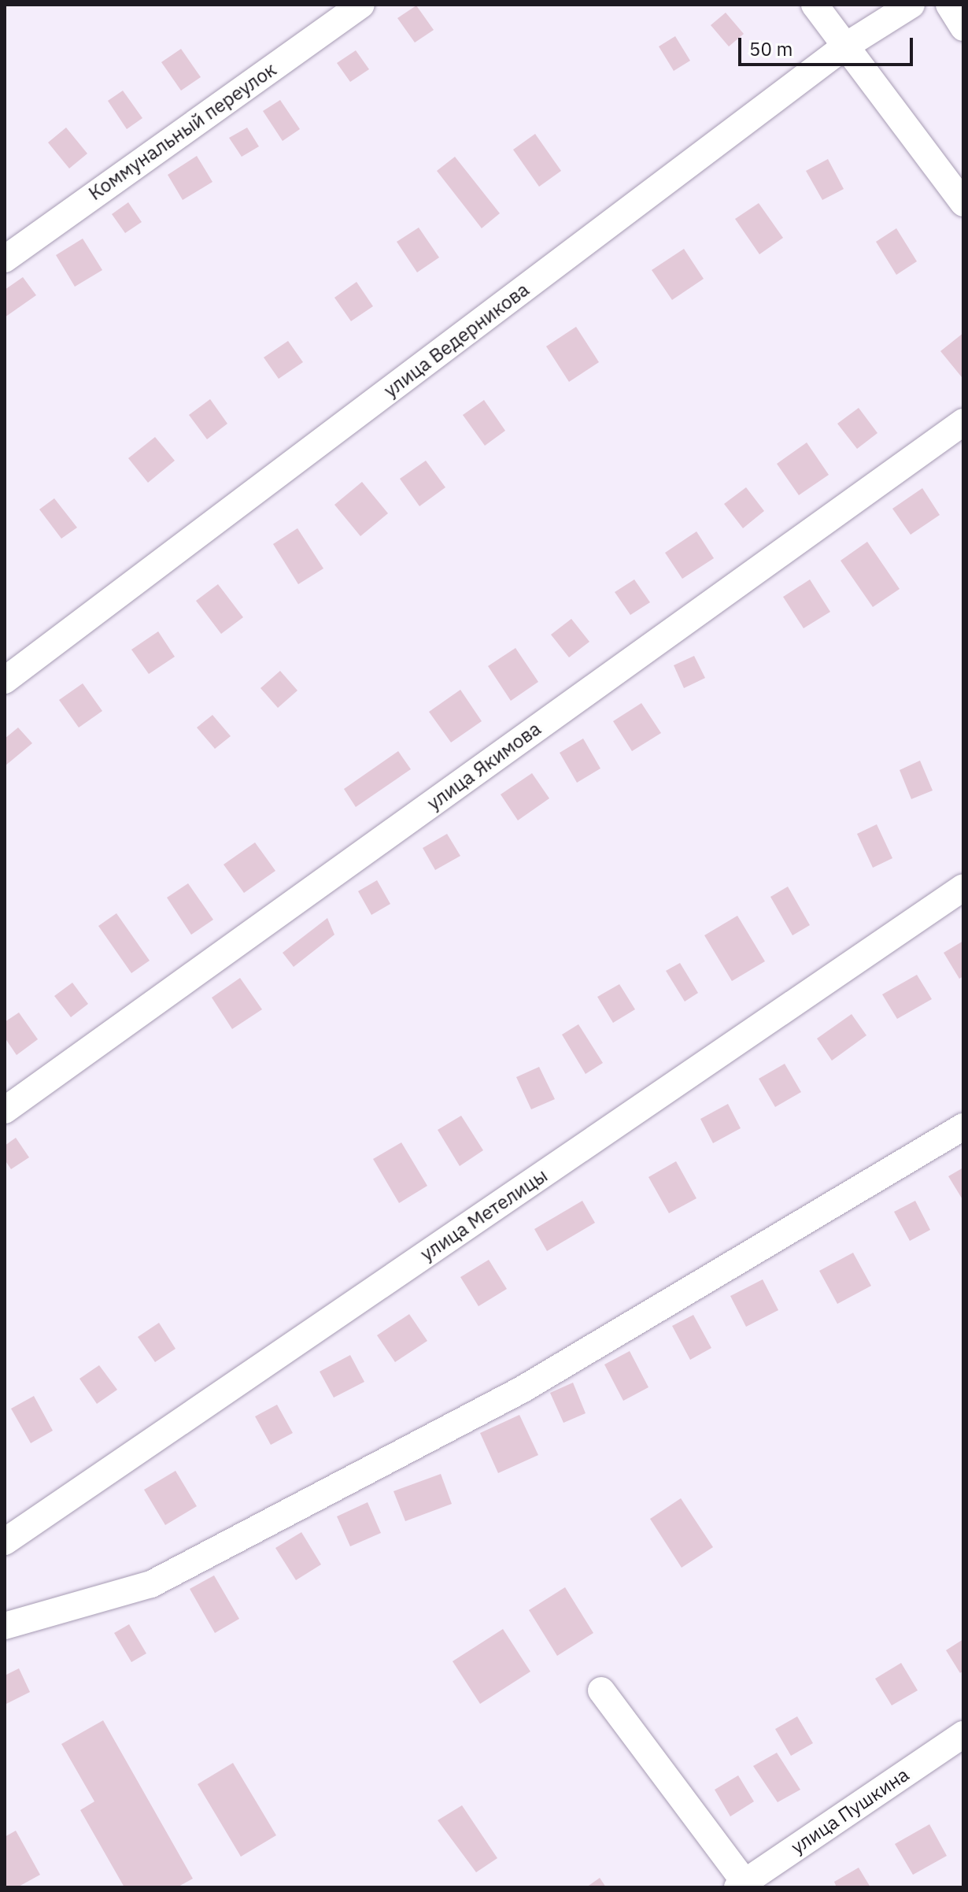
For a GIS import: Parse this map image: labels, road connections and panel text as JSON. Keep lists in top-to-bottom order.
{
  "streets": {
    "street": [
      "Коммунальный переулок",
      "улица Ведерникова",
      "улица Якимова",
      "улица Метелицы",
      "улица Пушкина"
    ]
  },
  "scale_bar": "50 m"
}
